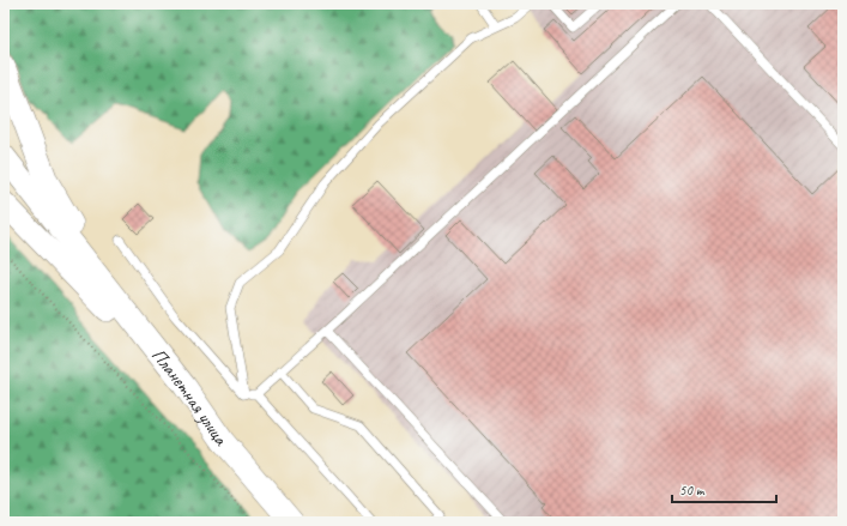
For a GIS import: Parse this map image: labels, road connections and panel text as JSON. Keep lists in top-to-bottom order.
{
  "streets": {
    "main road": ["Планетная улица"]
  },
  "scale_bar": "50 m"
}
